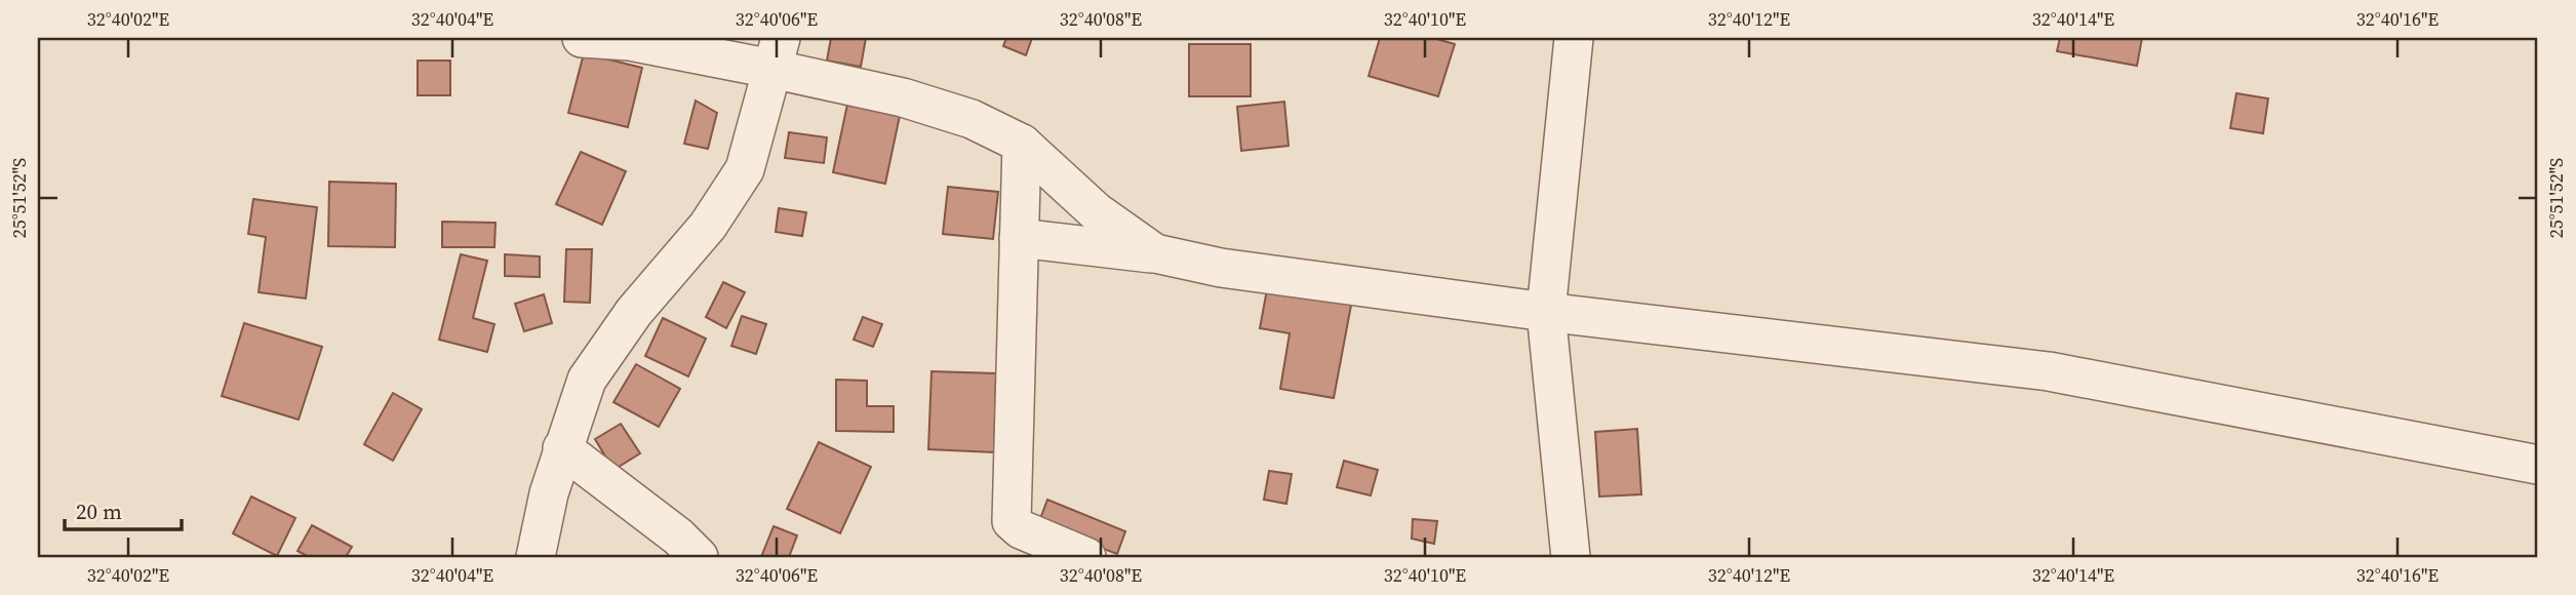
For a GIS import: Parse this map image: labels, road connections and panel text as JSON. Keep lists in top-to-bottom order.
{
  "scale_bar": "20 m",
  "coordinates": [
    "32°40'02\"E",
    "32°40'04\"E",
    "32°40'06\"E",
    "32°40'08\"E",
    "32°40'10\"E",
    "32°40'12\"E",
    "32°40'14\"E",
    "32°40'16\"E",
    "25°51'52\"S"
  ]
}
